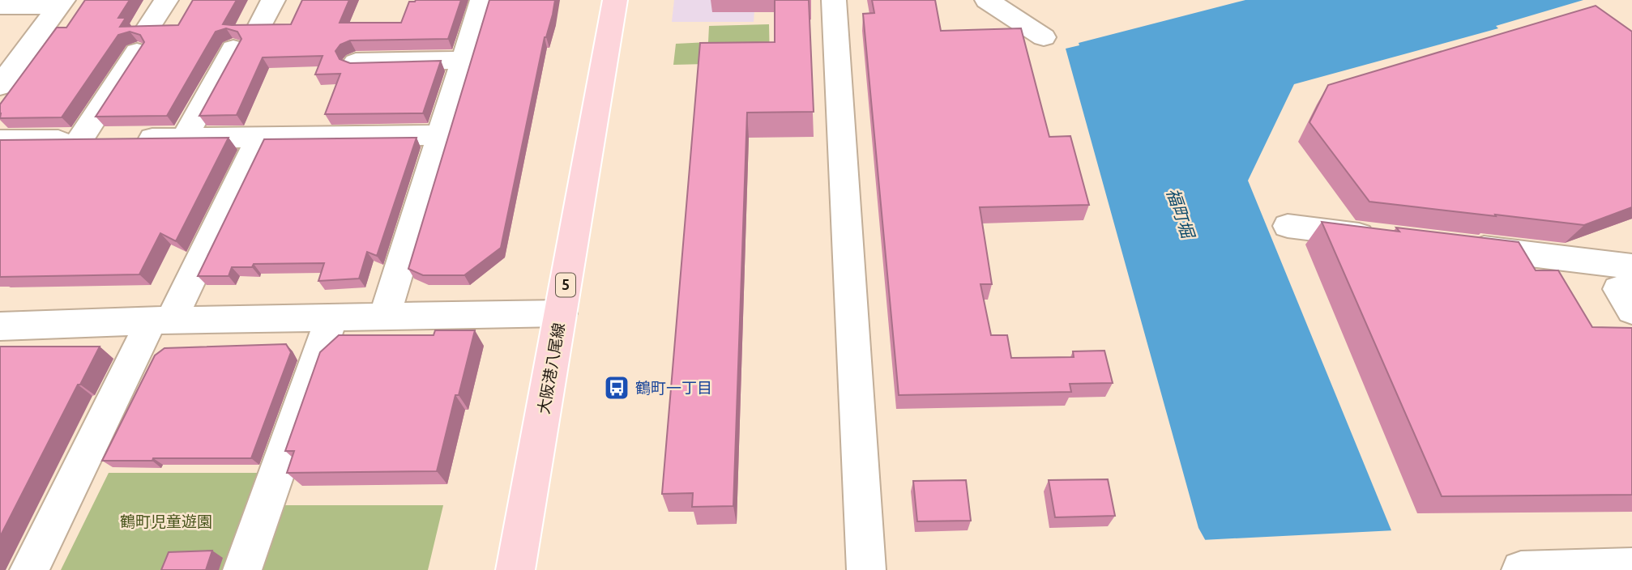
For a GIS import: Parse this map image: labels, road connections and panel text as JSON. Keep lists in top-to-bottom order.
{
  "streets": {
    "main road": ["5", "大阪港八尾線"]
  },
  "water": ["福町堀"],
  "parks": ["鶴町児童遊園"],
  "places": {
    "bus stop": ["鶴町一丁目"]
  }
}
